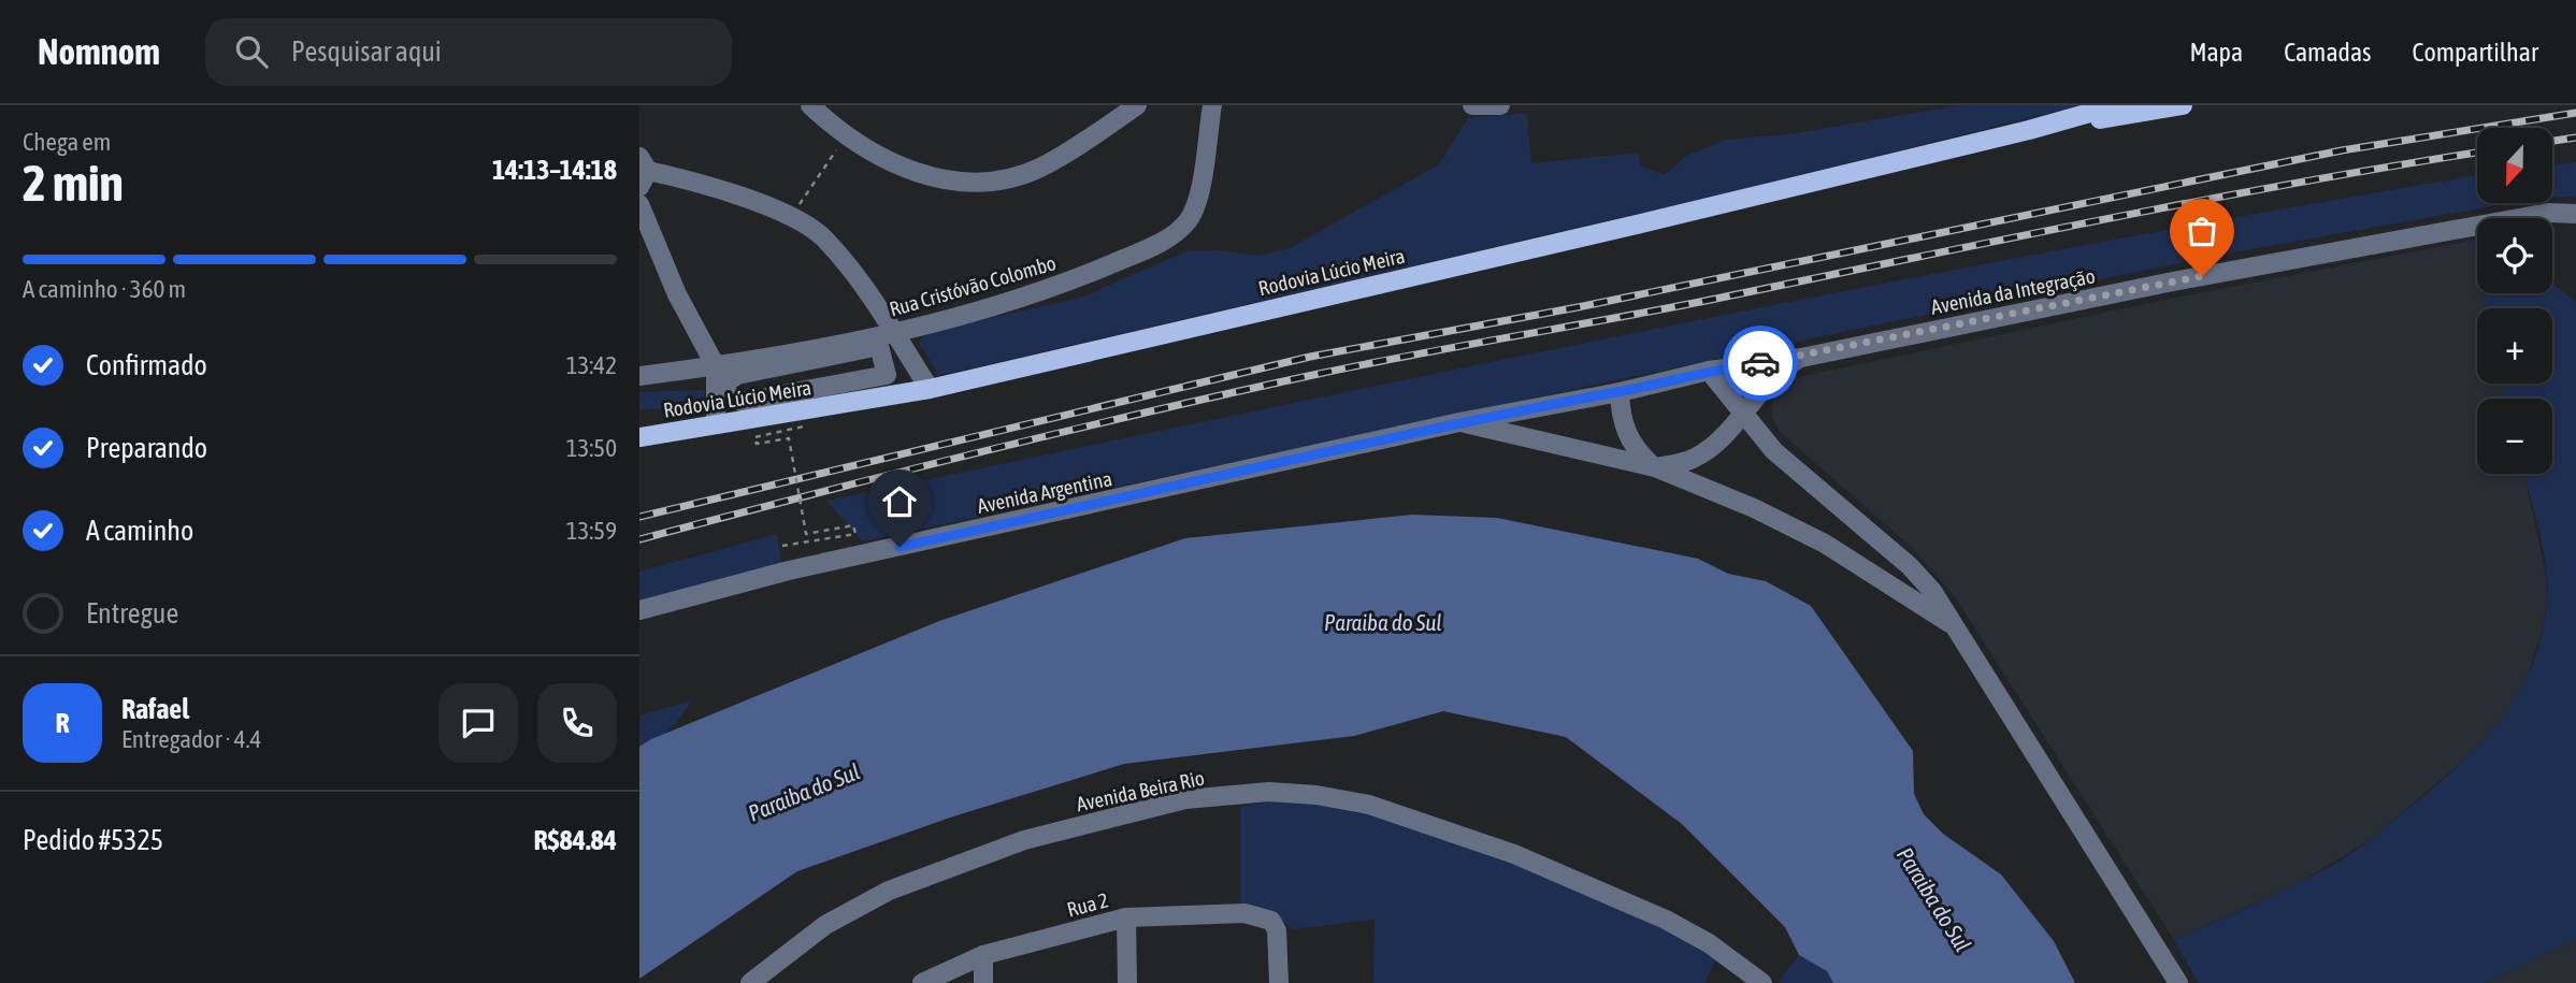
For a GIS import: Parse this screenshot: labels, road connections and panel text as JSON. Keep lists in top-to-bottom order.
{
  "streets": {
    "main road": ["Rodovia Lúcio Meira"],
    "street": [
      "Rua Cristóvão Colombo",
      "Avenida da Integração",
      "Avenida Argentina",
      "Avenida Beira Rio",
      "Rua 2"
    ]
  },
  "crossings": [
    ["Avenida da Integração", "Avenida Argentina"]
  ],
  "water": ["Paraiba do Sul"],
  "north": "bottom",
  "page": {
    "header": "Nomnom",
    "search": "Pesquisar aqui",
    "nav": ["Mapa", "Camadas", "Compartilhar"],
    "heading": ["2 min", "Chega em", "14:13–14:18"],
    "panel": [
      "Rafael",
      "Entregador · 4.4",
      "Pedido #5325",
      "R$84.84"
    ],
    "map_buttons": ["+", "−"],
    "bar": "A caminho · 360 m",
    "list": [
      ["Confirmado", "13:42"],
      ["Preparando", "13:50"],
      ["A caminho", "13:59"],
      "Entregue"
    ],
    "round": "R"
  }
}
